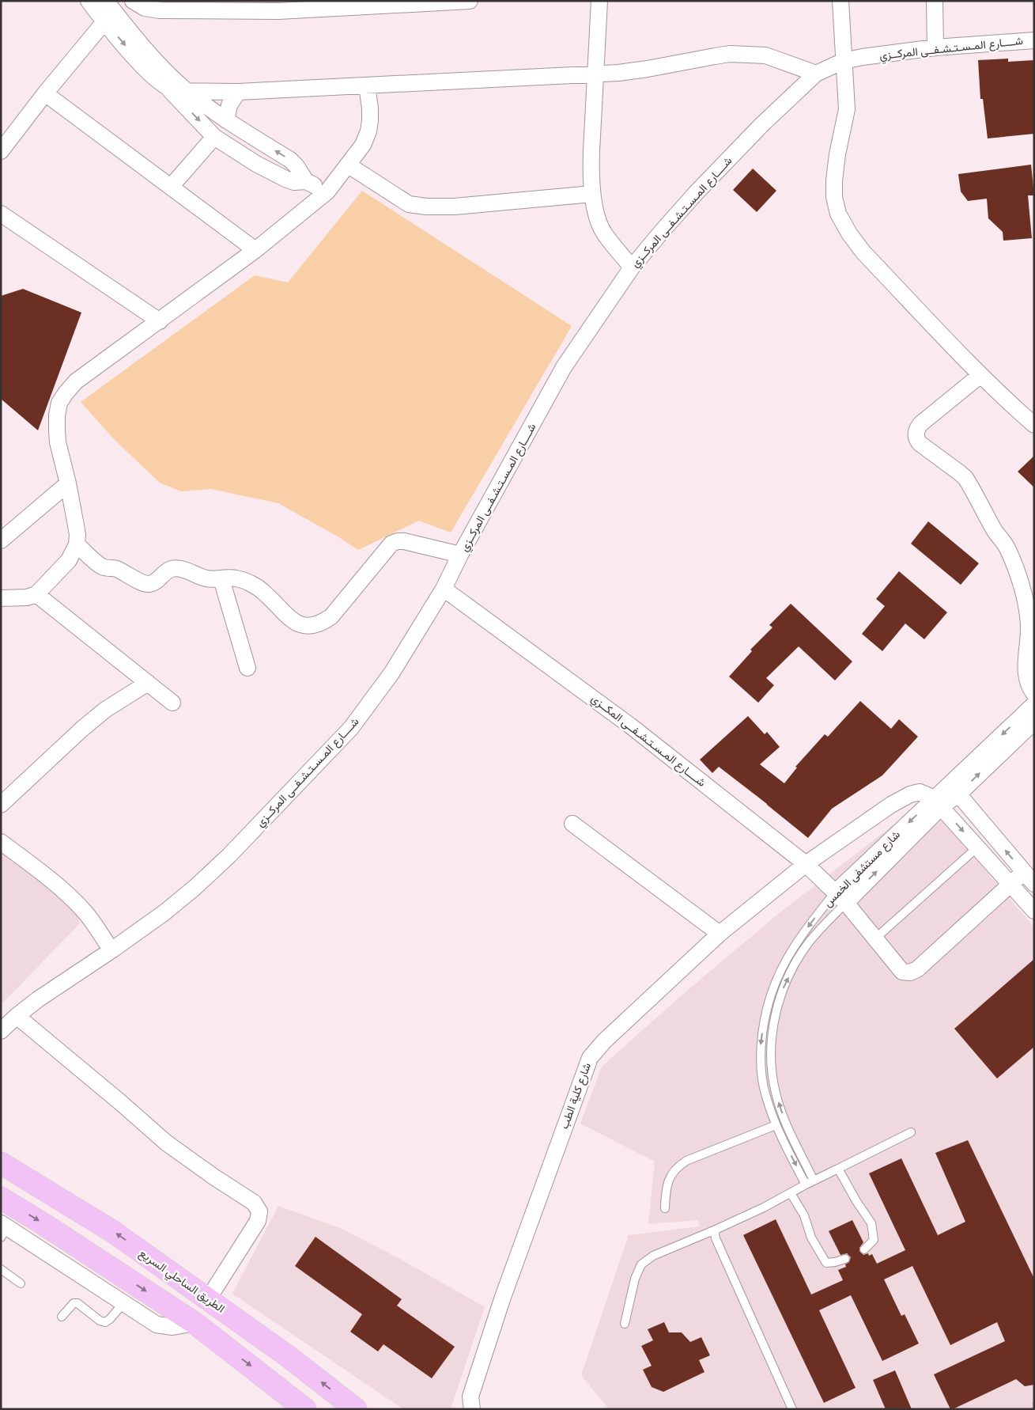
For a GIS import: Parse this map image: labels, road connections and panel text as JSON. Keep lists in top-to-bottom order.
{
  "streets": {
    "highway": ["الطريق الساحلي السريع"],
    "street": [
      "شــــارع المـسـتـشـفــى المركــزي",
      "شــــارع المـسـتـشـفــى المكــزي",
      "شارع مستشفى الخمس",
      "شارع كلية الطب"
    ]
  },
  "crossings": [
    ["شــــارع المـسـتـشـفــى المركــزي", "شــــارع المـسـتـشـفــى المكــزي"],
    ["شــــارع المـسـتـشـفــى المكــزي", "شارع مستشفى الخمس"],
    ["شــــارع المـسـتـشـفــى المكــزي", "شارع كلية الطب"],
    ["شارع مستشفى الخمس", "شارع كلية الطب"]
  ]
}
